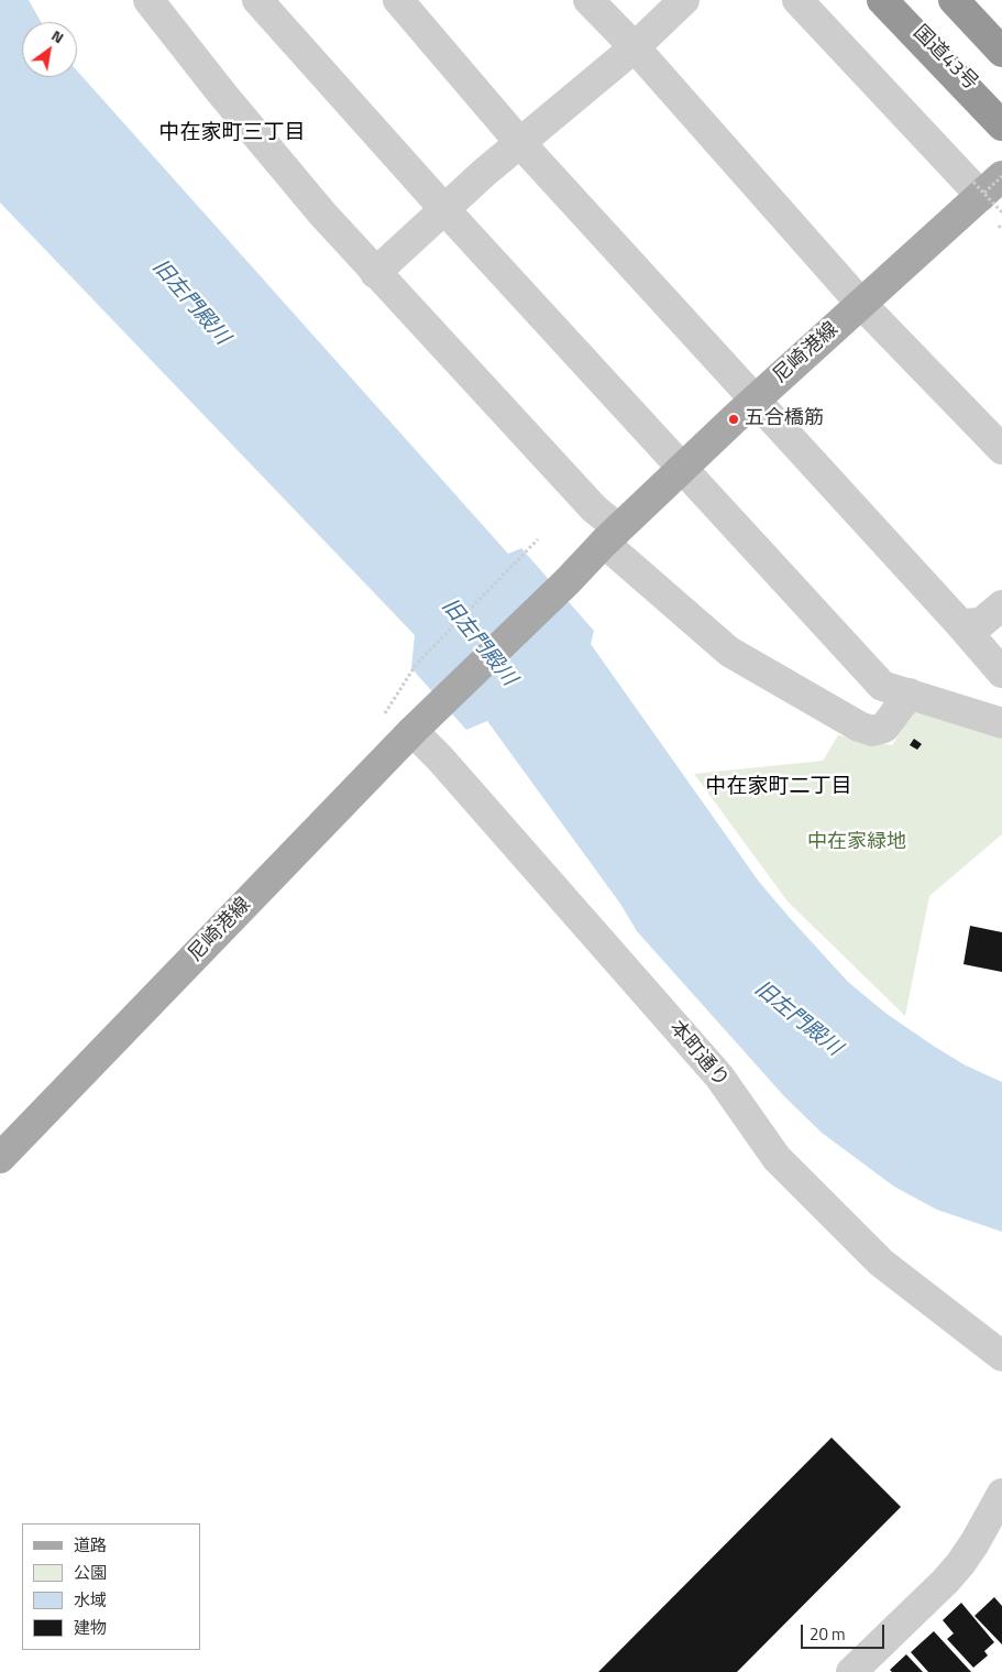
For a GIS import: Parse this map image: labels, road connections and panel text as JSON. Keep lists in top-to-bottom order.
{
  "streets": {
    "highway": ["国道43号"],
    "main road": ["尼崎港線"],
    "street": ["本町通り"]
  },
  "crossings": [
    ["尼崎港線", "本町通り"]
  ],
  "districts": ["中在家町三丁目", "中在家町二丁目"],
  "water": ["旧左門殿川"],
  "parks": ["中在家緑地"],
  "places": ["五合橋筋"],
  "legend": [
    "道路",
    "公園",
    "水域",
    "建物"
  ],
  "scale_bar": "20 m",
  "north": "top right"
}
